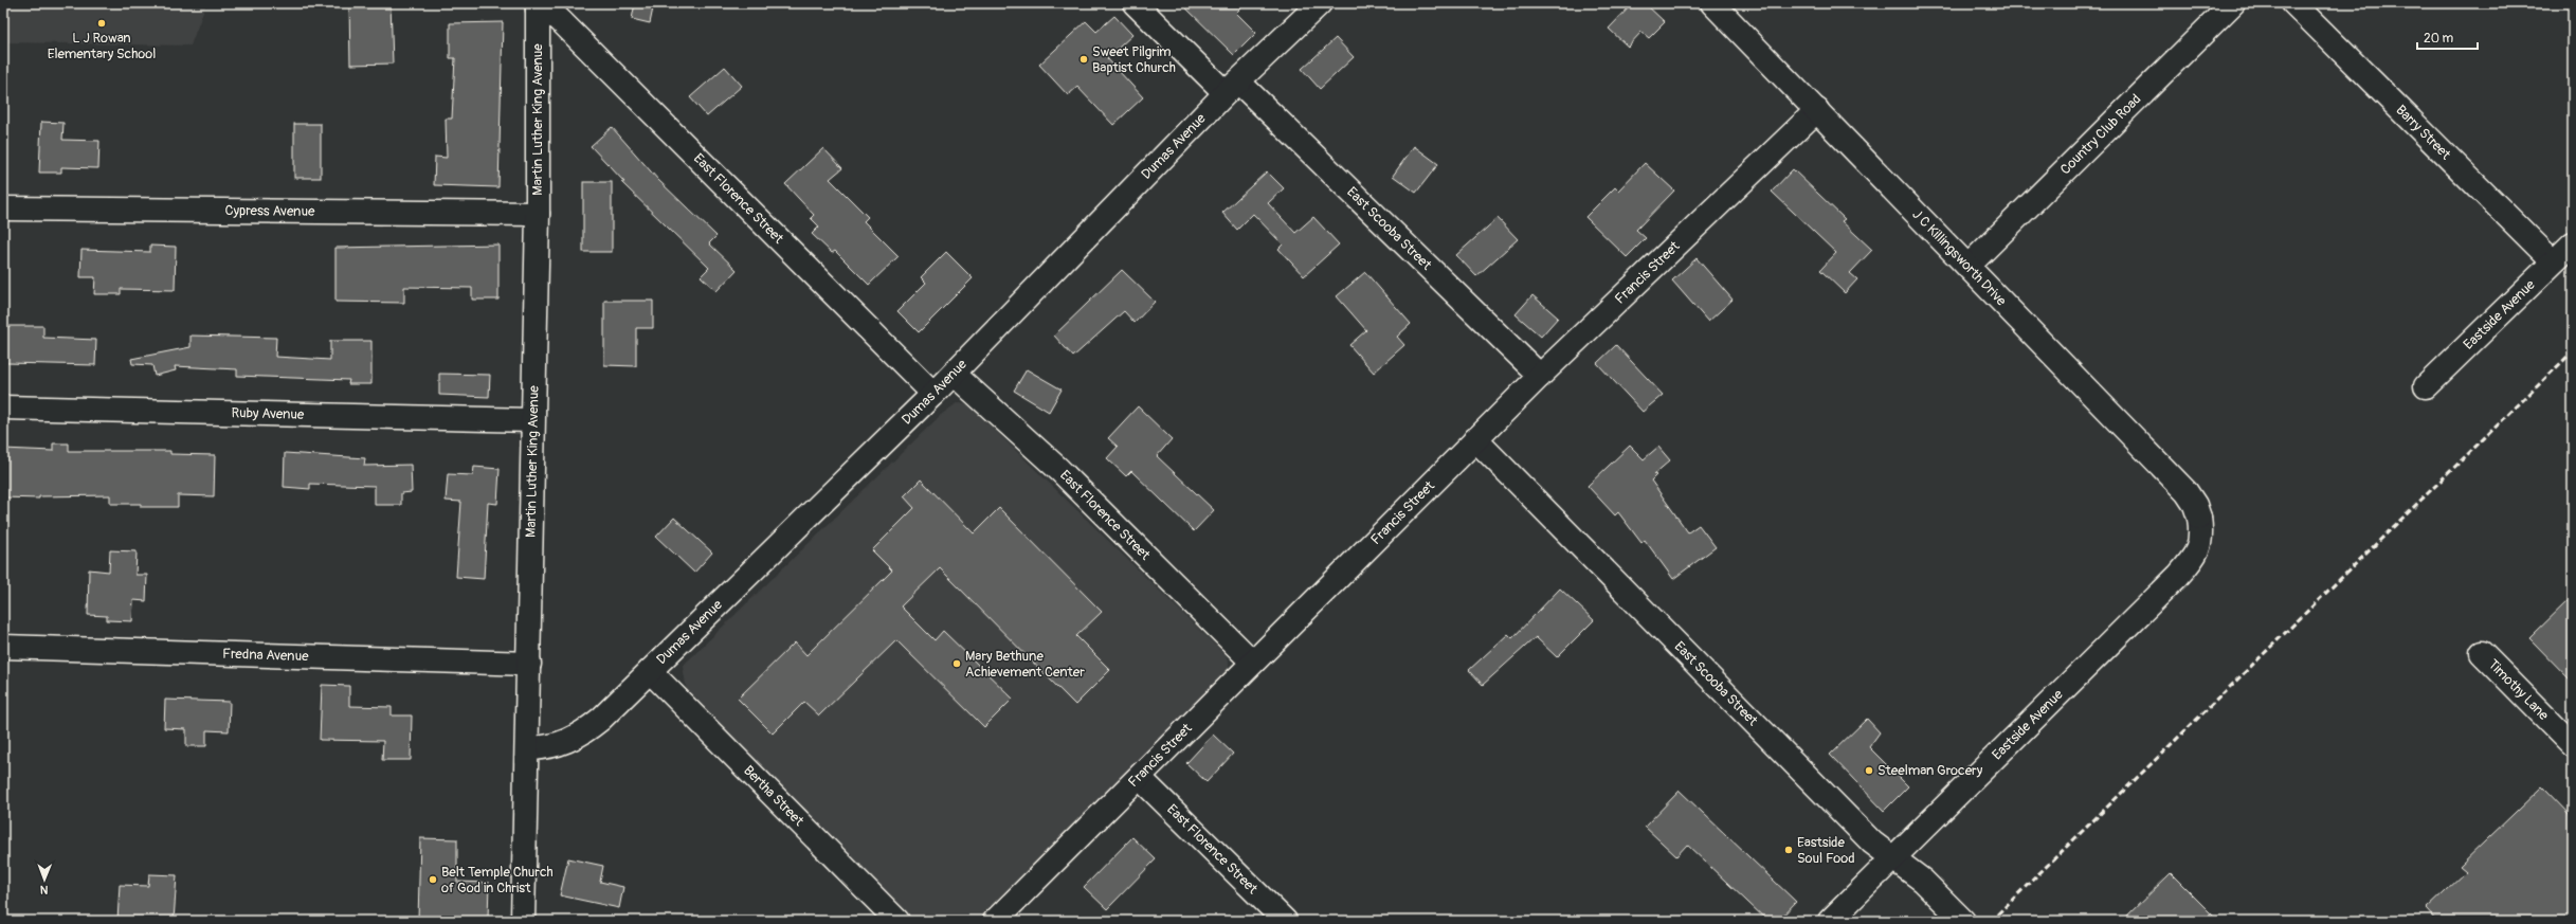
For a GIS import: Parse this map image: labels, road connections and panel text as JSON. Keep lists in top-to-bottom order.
{
  "streets": {
    "street": [
      "Martin Luther King Avenue",
      "Barry Street",
      "Country Club Road",
      "Dumas Avenue",
      "East Florence Street",
      "Cypress Avenue",
      "East Scooba Street",
      "J C Killingsworth Drive",
      "Francis Street",
      "Eastside Avenue",
      "Ruby Avenue",
      "Fredna Avenue",
      "Timothy Lane",
      "Bertha Street"
    ]
  },
  "crossings": [
    ["Martin Luther King Avenue", "Dumas Avenue"],
    ["Martin Luther King Avenue", "East Florence Street"],
    ["Martin Luther King Avenue", "Cypress Avenue"],
    ["Martin Luther King Avenue", "Ruby Avenue"],
    ["Martin Luther King Avenue", "Fredna Avenue"],
    ["Barry Street", "Eastside Avenue"],
    ["Country Club Road", "J C Killingsworth Drive"],
    ["Dumas Avenue", "East Florence Street"],
    ["Dumas Avenue", "East Scooba Street"],
    ["Dumas Avenue", "Bertha Street"],
    ["East Florence Street", "Francis Street"],
    ["East Scooba Street", "Francis Street"],
    ["East Scooba Street", "Eastside Avenue"],
    ["J C Killingsworth Drive", "Francis Street"],
    ["J C Killingsworth Drive", "Eastside Avenue"]
  ],
  "places": [
    "L J Rowan Elementary School",
    "Sweet Pilgrim Baptist Church",
    "Mary Bethune Achievement Center",
    "Steelman Grocery",
    "Eastside Soul Food",
    "Belt Temple Church of God in Christ"
  ],
  "scale_bar": "20 m",
  "north": "bottom"
}
